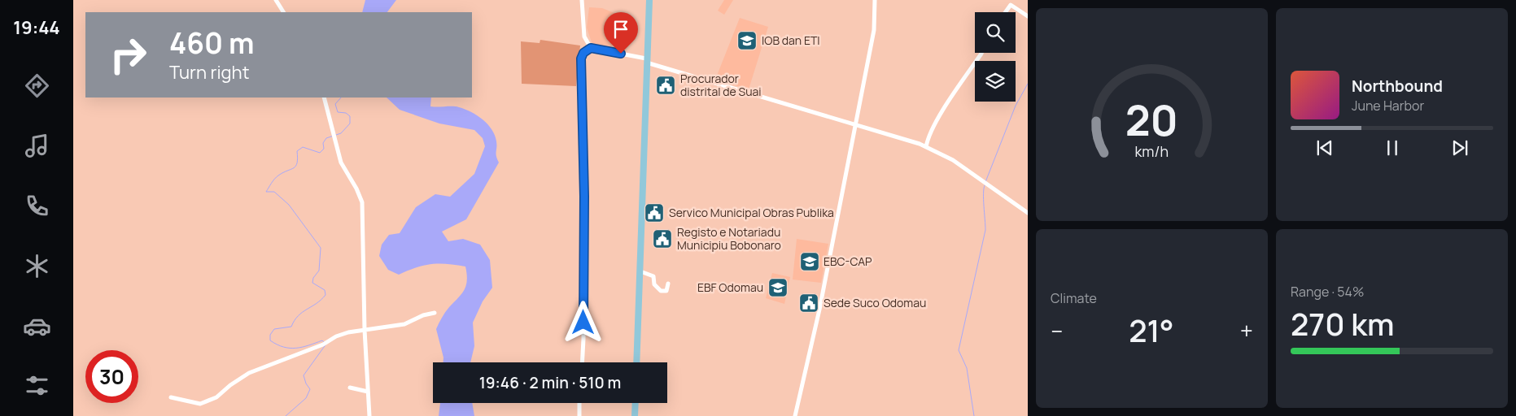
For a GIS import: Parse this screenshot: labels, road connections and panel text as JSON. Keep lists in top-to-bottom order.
{
  "places": {
    "school or university": ["IOB dan ETI", "EBC-CAP", "EBF Odomau"],
    "public building": [
      "Procurador distrital de Suai",
      "Servico Municipal Obras Publika",
      "Registo e Notariadu Municipiu Bobonaro",
      "Sede Suco Odomau"
    ]
  },
  "page": {
    "tabs": "19:44",
    "turn": ["460 m", "Turn right"],
    "song": ["Northbound", "June Harbor"],
    "tile": [
      "Climate",
      ["Range · 54%", "270 km"]
    ],
    "heat": ["−", "21°", "+"],
    "limit": "30",
    "trip": "19:46 · 2 min · 510 m",
    "gauge": ["20", "km/h"]
  }
}
